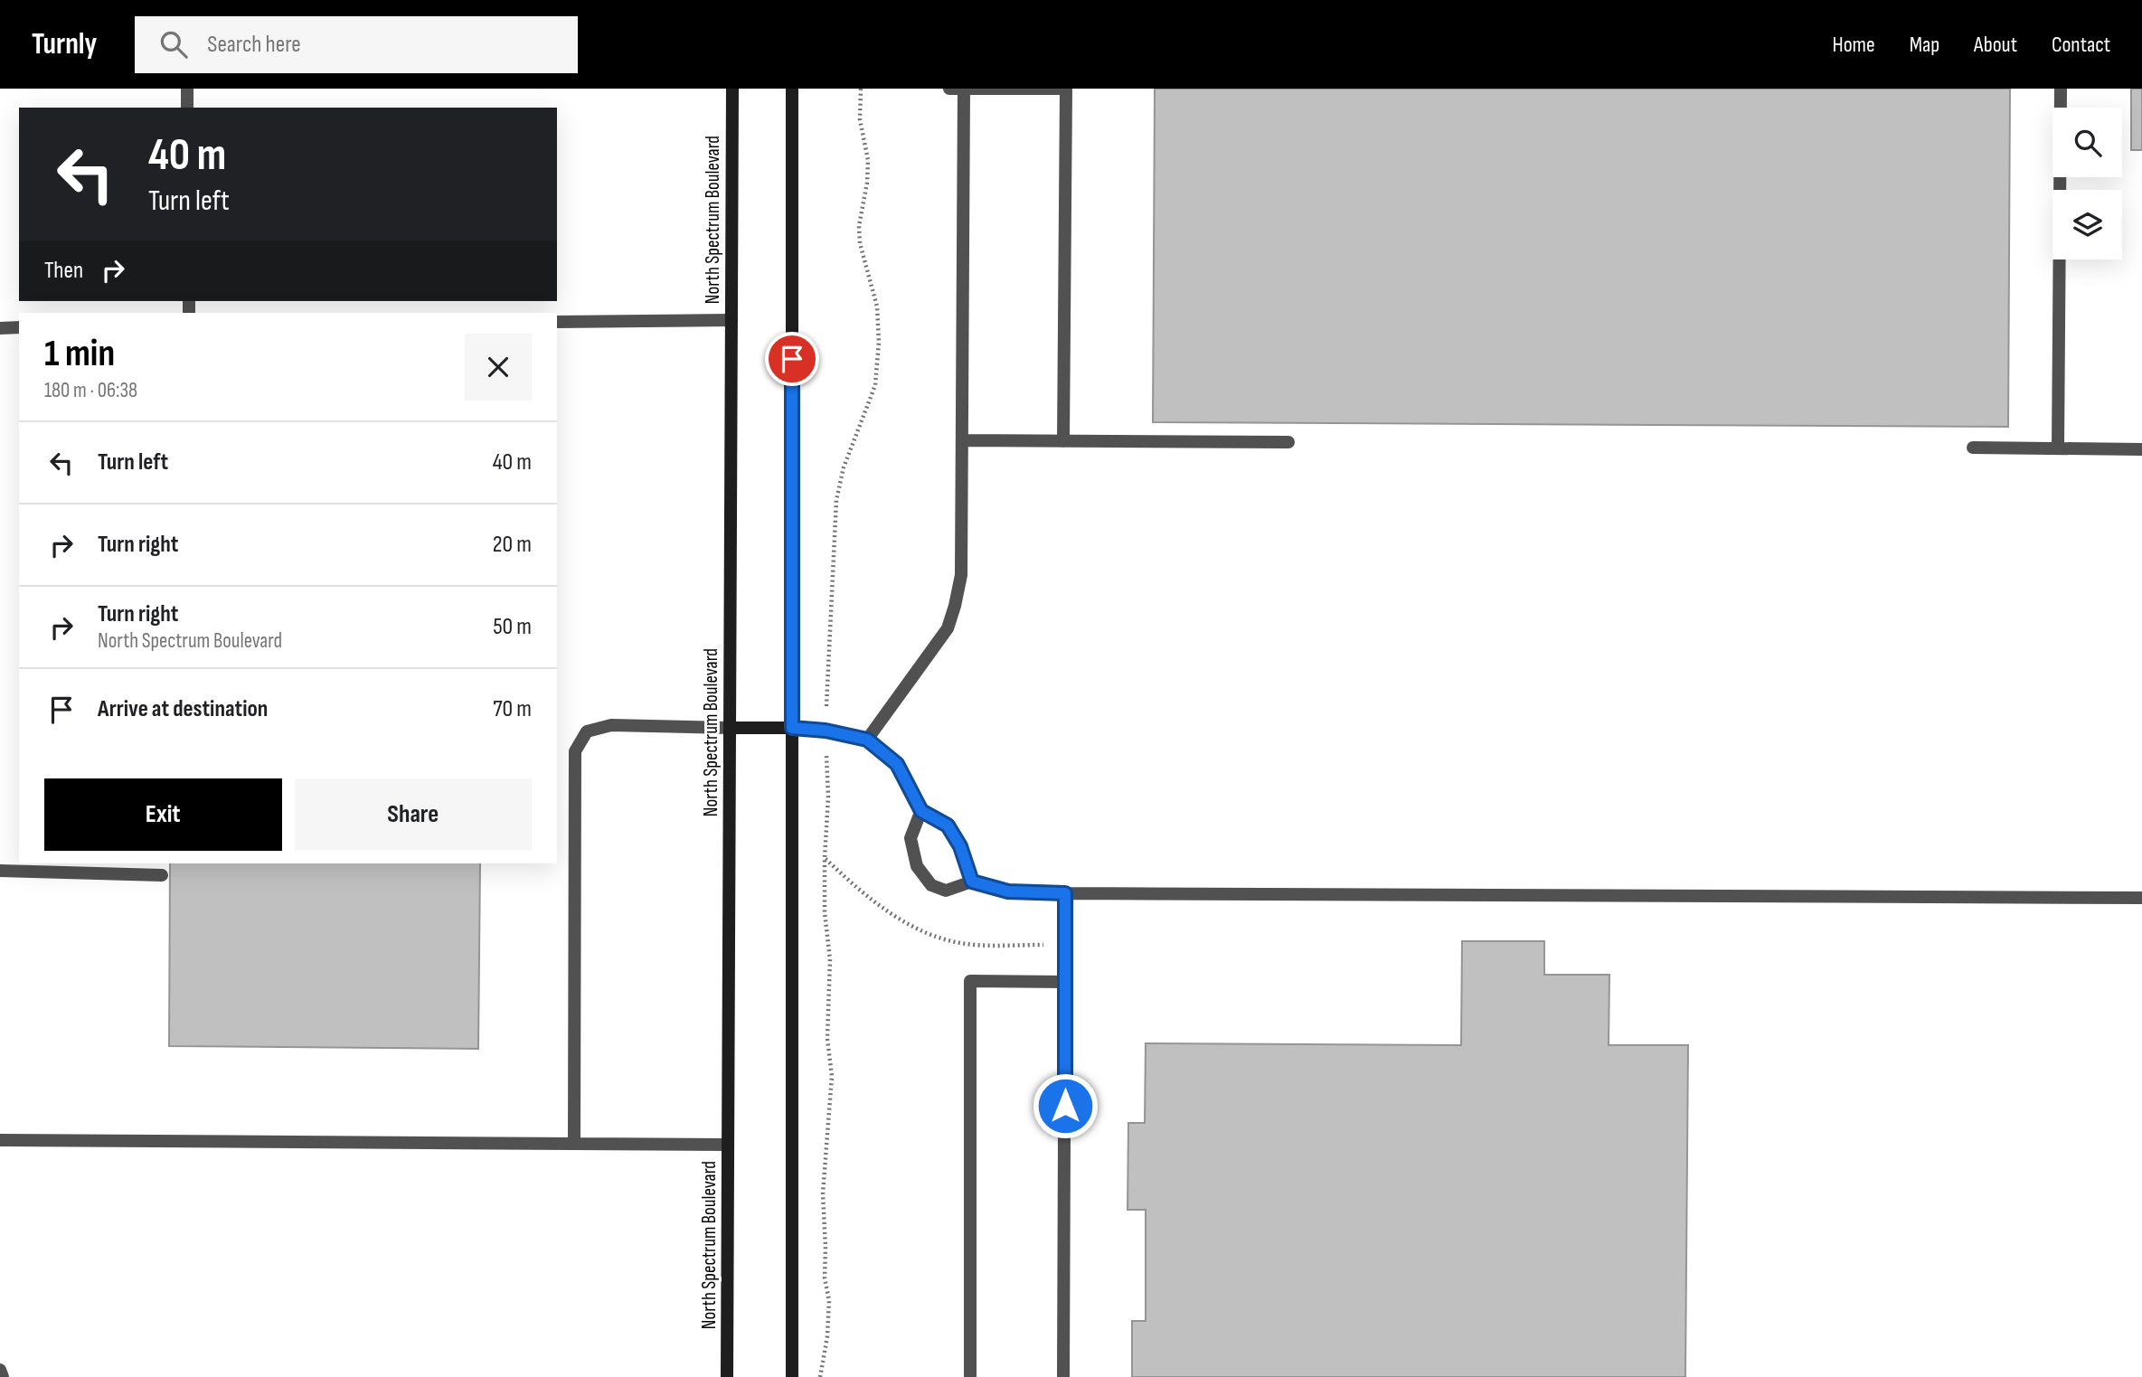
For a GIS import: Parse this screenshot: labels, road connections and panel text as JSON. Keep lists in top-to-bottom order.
{
  "streets": {
    "street": ["North Spectrum Boulevard"]
  },
  "page": {
    "header": "Turnly",
    "search": "Search here",
    "nav": [
      "Home",
      "Map",
      "About",
      "Contact"
    ],
    "turn": ["40 m", "Turn left"],
    "then": "Then",
    "heading": ["1 min", "180 m · 06:38"],
    "list": [
      {
        "name": "Turn left",
        "value": "40 m"
      },
      {
        "name": "Turn right",
        "value": "20 m"
      },
      {
        "name": "Turn right",
        "note": "North Spectrum Boulevard",
        "value": "50 m"
      },
      {
        "name": "Arrive at destination",
        "value": "70 m"
      }
    ],
    "buttons": ["Exit", "Share"]
  }
}
